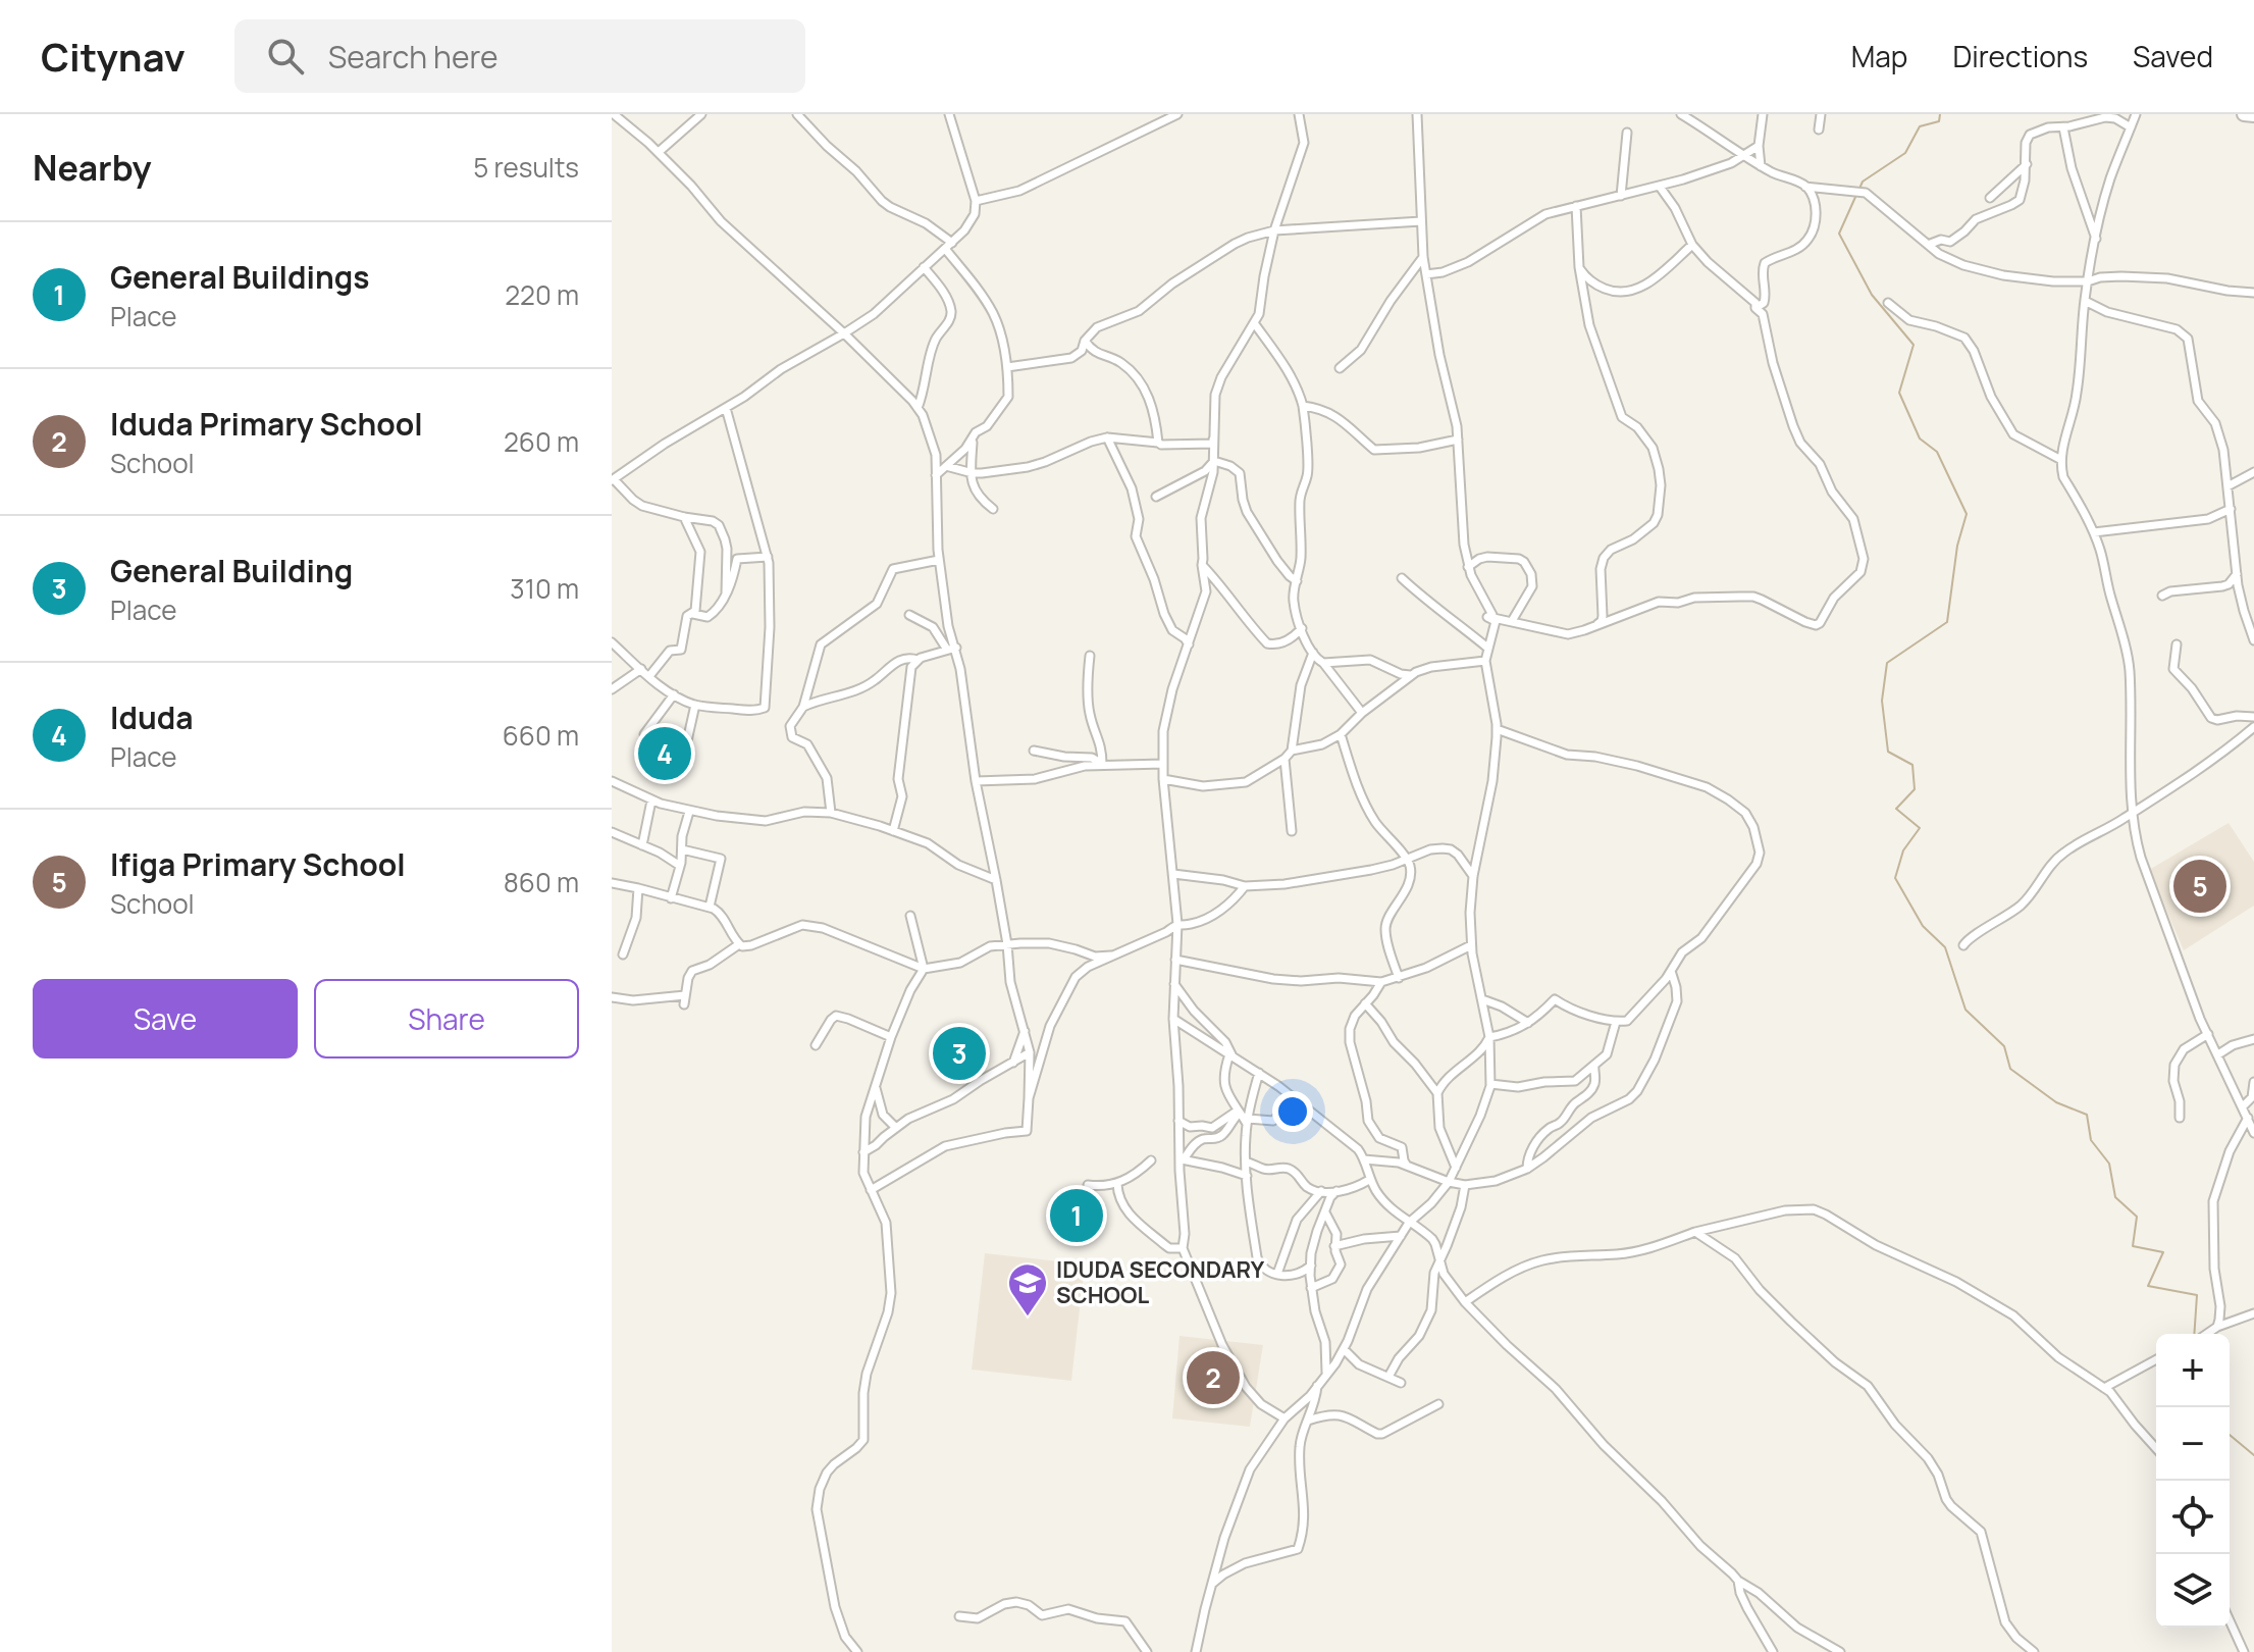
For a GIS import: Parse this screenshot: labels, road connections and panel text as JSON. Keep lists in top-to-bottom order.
{
  "places": {
    "school or university": ["IDUDA SECONDARY SCHOOL"]
  },
  "page": {
    "header": "Citynav",
    "search": "Search here",
    "nav": ["Map", "Directions", "Saved"],
    "heading": ["Nearby", "5 results"],
    "list": [
      {
        "mark": "1",
        "name": "General Buildings",
        "note": "Place",
        "value": "220 m"
      },
      {
        "mark": "2",
        "name": "Iduda Primary School",
        "note": "School",
        "value": "260 m"
      },
      {
        "mark": "3",
        "name": "General Building",
        "note": "Place",
        "value": "310 m"
      },
      {
        "mark": "4",
        "name": "Iduda",
        "note": "Place",
        "value": "660 m"
      },
      {
        "mark": "5",
        "name": "Ifiga Primary School",
        "note": "School",
        "value": "860 m"
      }
    ],
    "pins": [
      "4",
      "5",
      "3",
      "1",
      "2"
    ],
    "buttons": ["Save", "Share"],
    "map_buttons": ["+", "−"]
  }
}
